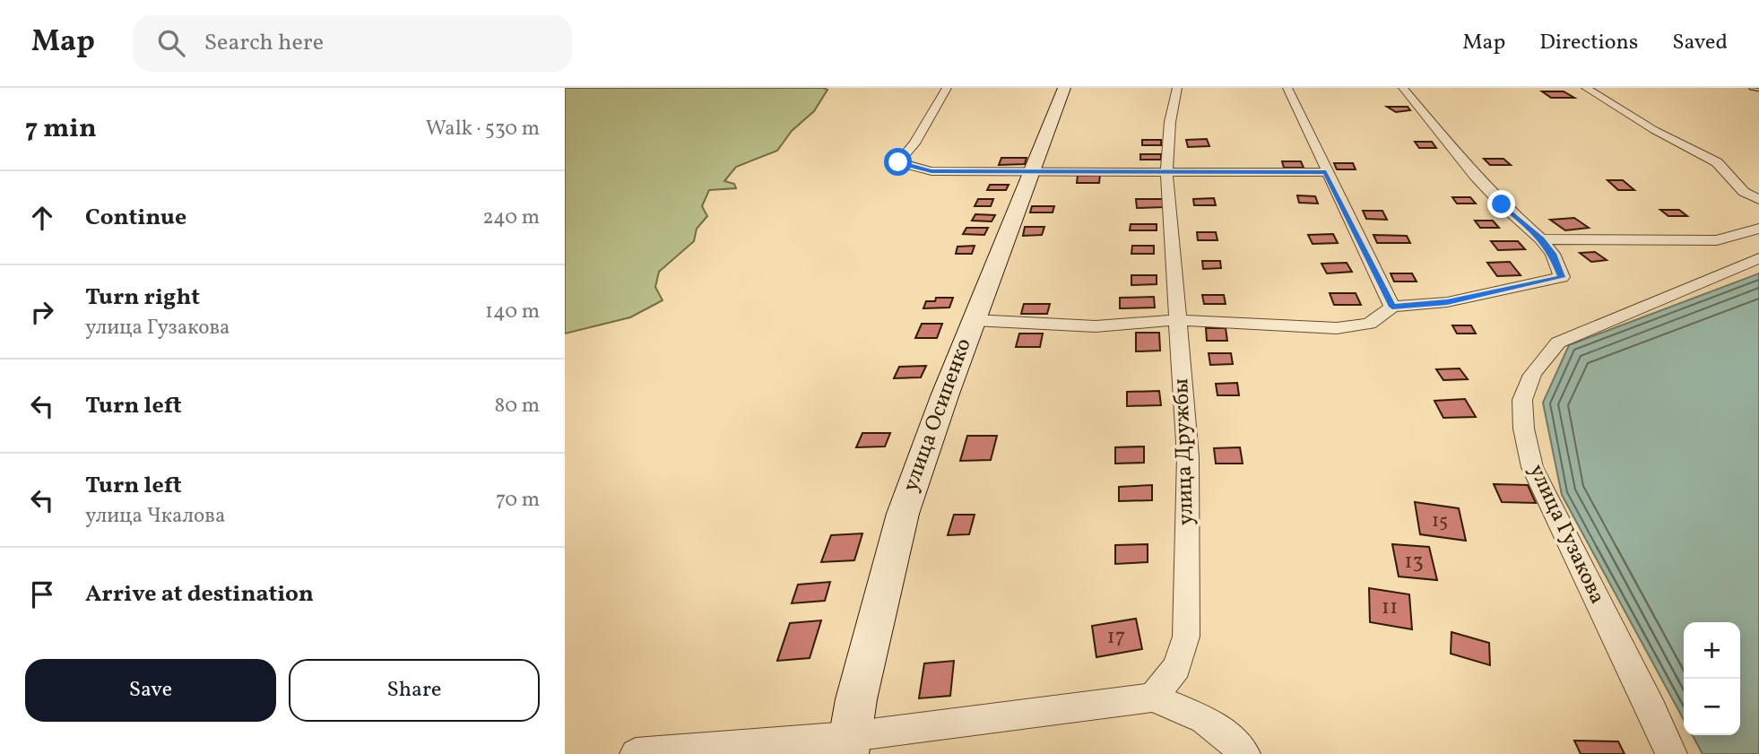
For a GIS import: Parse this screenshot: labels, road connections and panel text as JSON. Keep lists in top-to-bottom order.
{
  "streets": {
    "main road": ["улица Осипенко"],
    "street": ["улица Дружбы", "улица Гузакова"]
  },
  "house_numbers": [
    "15",
    "13",
    "11",
    "17"
  ],
  "page": {
    "header": "Map",
    "search": "Search here",
    "nav": ["Map", "Directions", "Saved"],
    "heading": ["7 min", "Walk · 530 m"],
    "list": [
      ["Continue", "240 m"],
      ["Turn right", "улица Гузакова", "140 m"],
      ["Turn left", "80 m"],
      ["Turn left", "улица Чкалова", "70 m"],
      "Arrive at destination"
    ],
    "map_buttons": ["+", "−"],
    "buttons": ["Save", "Share"]
  }
}
